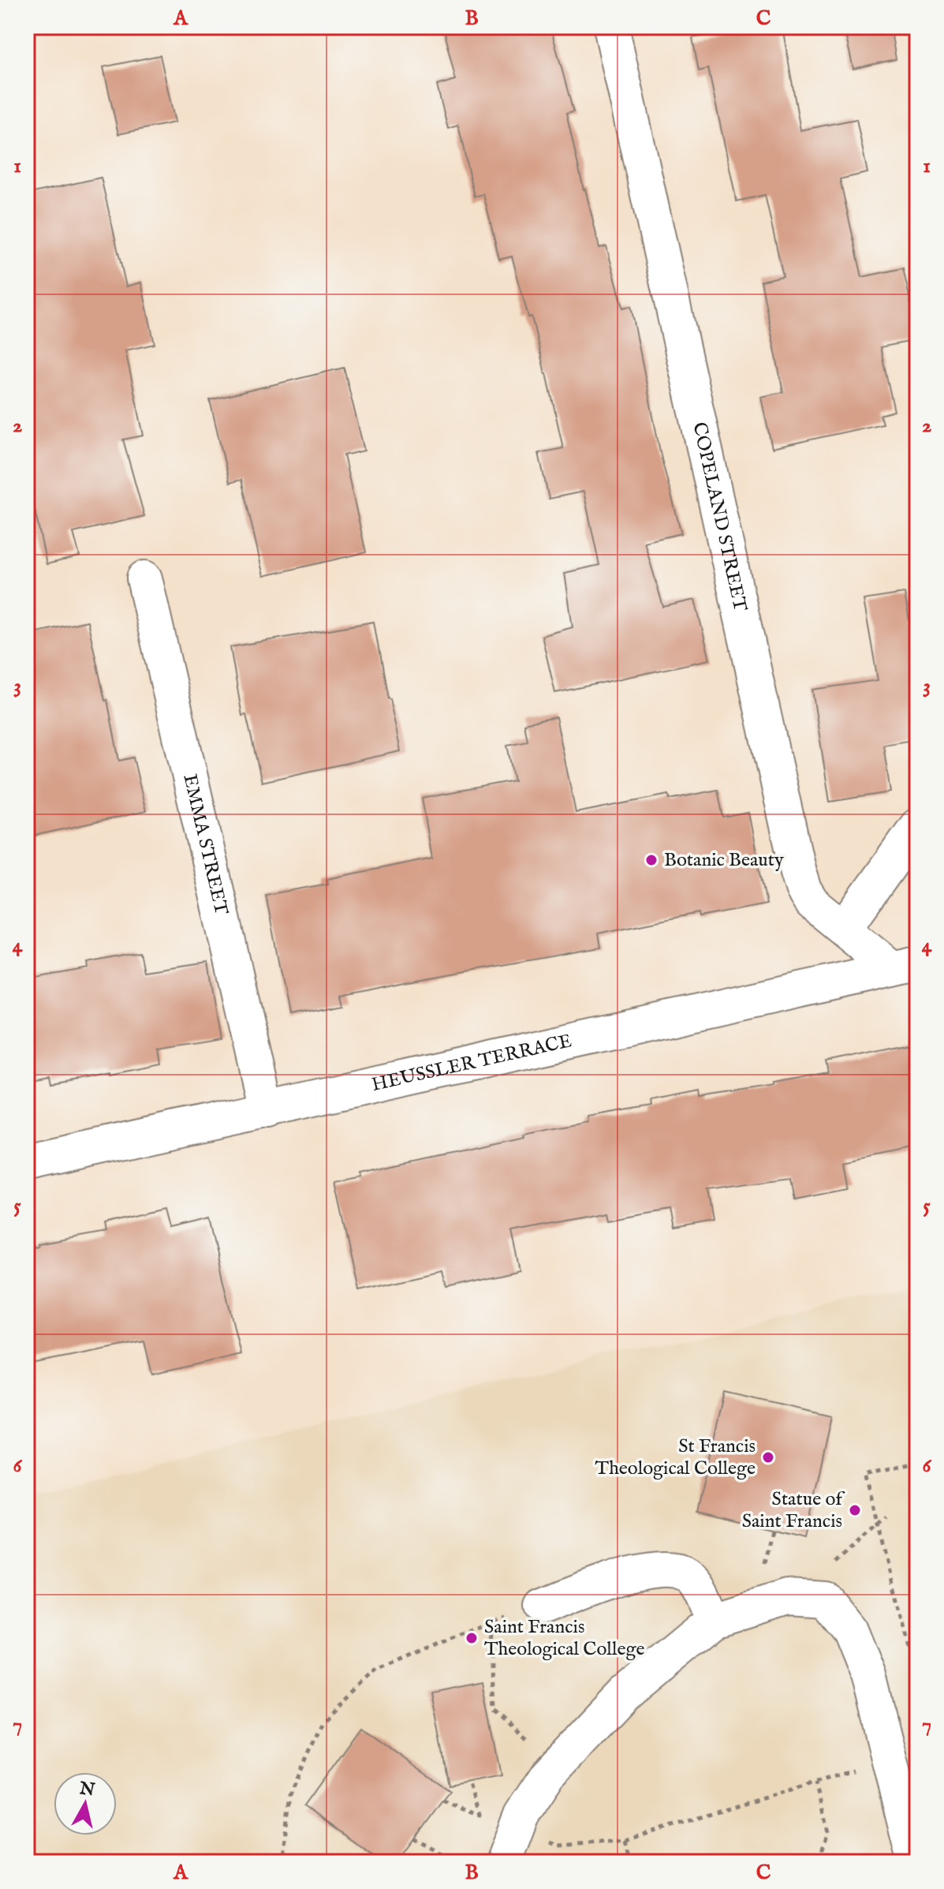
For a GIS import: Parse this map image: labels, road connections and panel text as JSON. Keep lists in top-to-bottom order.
{
  "streets": {
    "street": ["COPELAND STREET", "EMMA STREET", "HEUSSLER TERRACE"]
  },
  "crossings": [
    ["COPELAND STREET", "HEUSSLER TERRACE"],
    ["EMMA STREET", "HEUSSLER TERRACE"]
  ],
  "places": [
    "Botanic Beauty",
    "St Francis Theological College",
    "Statue of Saint Francis",
    "Saint Francis Theological College"
  ],
  "north": "top",
  "grid": {
    "columns": ["A", "B", "C"],
    "rows": [
      "1",
      "2",
      "3",
      "4",
      "5",
      "6",
      "7"
    ]
  }
}
